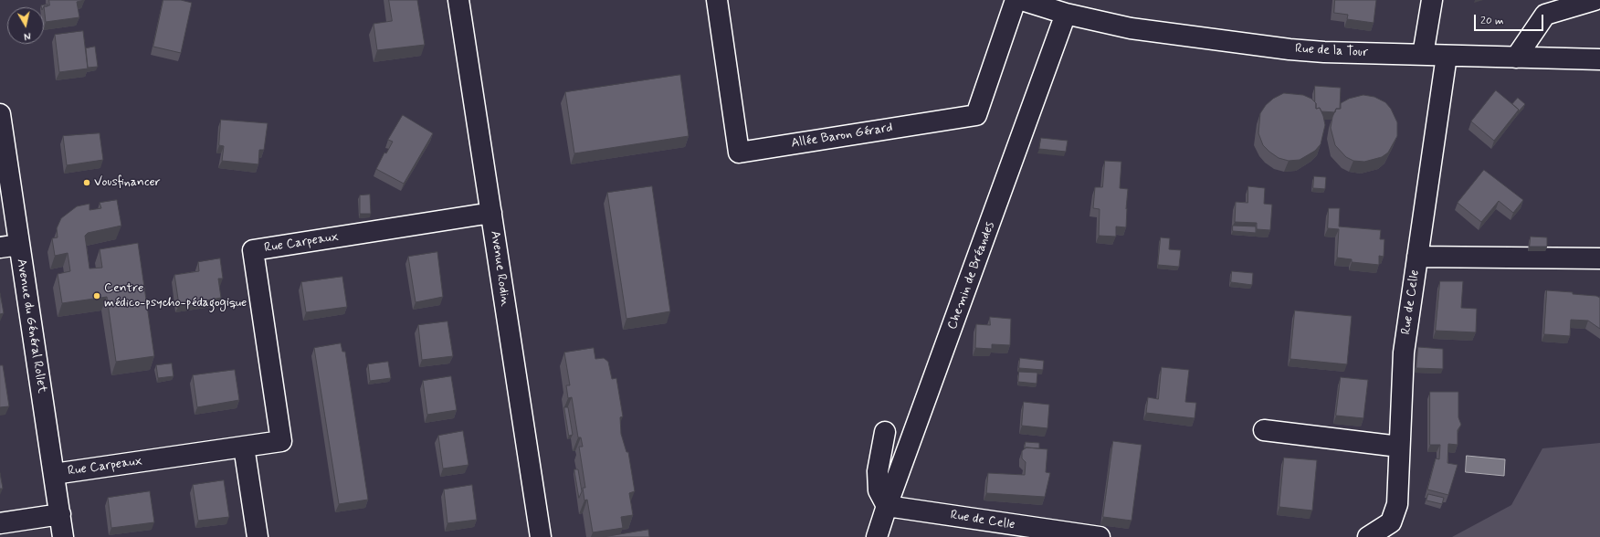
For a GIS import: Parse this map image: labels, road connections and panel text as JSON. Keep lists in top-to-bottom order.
{
  "streets": {
    "street": [
      "Rue de la Tour",
      "Allée Baron Gérard",
      "Rue Carpeaux",
      "Avenue Rodin",
      "Chemin de Bréandes",
      "Rue de Celle",
      "Avenue du Général Rollet"
    ]
  },
  "crossings": [
    ["Rue de la Tour", "Chemin de Bréandes"],
    ["Rue de la Tour", "Rue de Celle"],
    ["Rue Carpeaux", "Avenue Rodin"],
    ["Rue Carpeaux", "Avenue du Général Rollet"],
    ["Chemin de Bréandes", "Rue de Celle"]
  ],
  "places": ["Vousfinancer", "Centre médico-psycho-pédagogique"],
  "scale_bar": "20 m",
  "north": "bottom"
}
